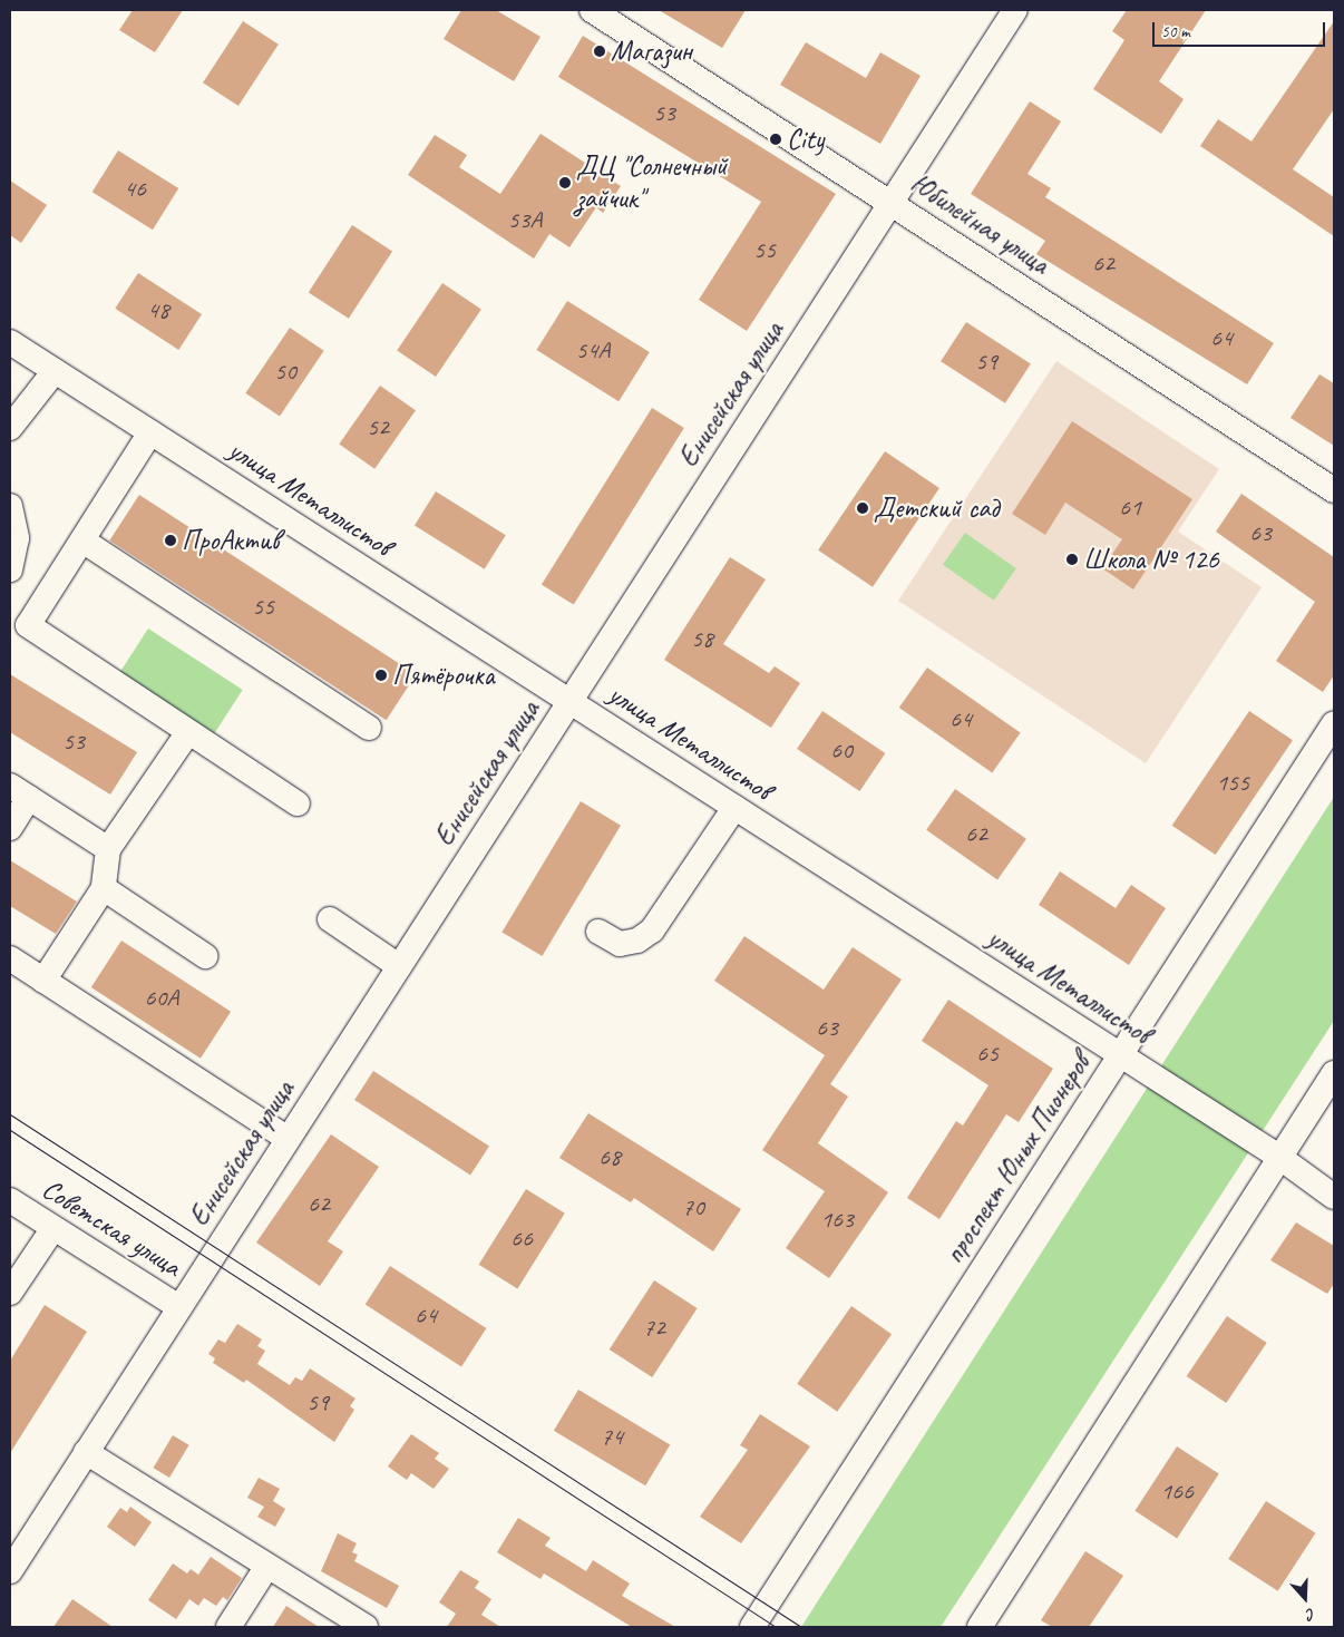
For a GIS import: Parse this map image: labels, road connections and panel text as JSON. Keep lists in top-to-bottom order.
{
  "streets": {
    "street": [
      "Юбилейная улица",
      "Енисейская улица",
      "улица Металлистов",
      "проспект Юных Пионеров",
      "Советская улица"
    ]
  },
  "crossings": [
    ["Юбилейная улица", "Енисейская улица"],
    ["Енисейская улица", "улица Металлистов"],
    ["Енисейская улица", "Советская улица"],
    ["улица Металлистов", "проспект Юных Пионеров"]
  ],
  "places": [
    "Магазин",
    "City",
    "ДЦ \"Солнечный зайчик\"",
    "Детский сад",
    "ПроАктив",
    "Школа № 126",
    "Пятёрочка"
  ],
  "house_numbers": [
    "53",
    "46",
    "53А",
    "55",
    "62",
    "48",
    "64",
    "54А",
    "59",
    "50",
    "52",
    "61",
    "63",
    "55",
    "58",
    "64",
    "53",
    "60",
    "155",
    "62",
    "60А",
    "63",
    "65",
    "68",
    "62",
    "70",
    "163",
    "66",
    "64",
    "72",
    "59",
    "74",
    "166"
  ],
  "scale_bar": "50 m",
  "north": "bottom"
}
